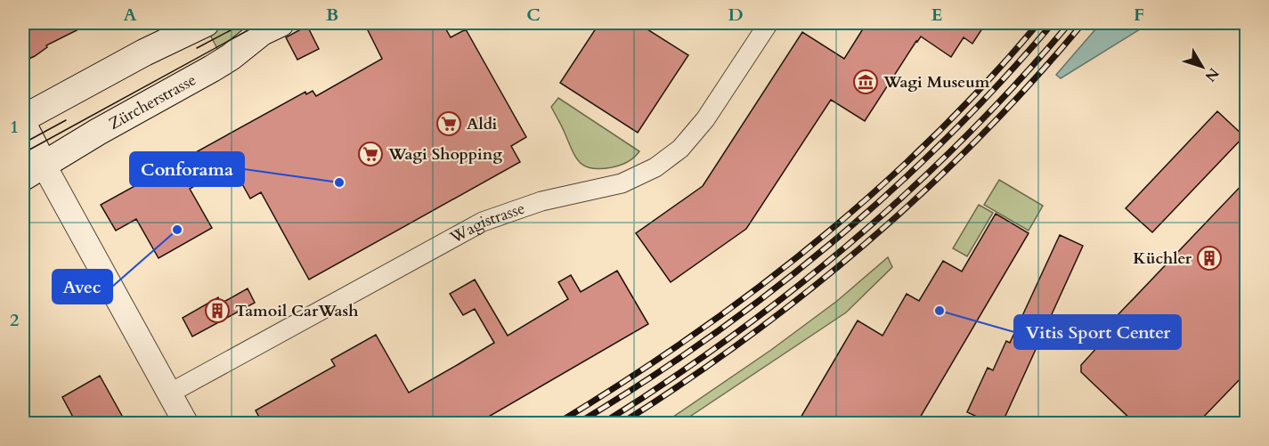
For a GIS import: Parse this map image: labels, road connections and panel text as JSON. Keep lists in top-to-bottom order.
{
  "streets": {
    "main road": ["Zürcherstrasse"],
    "street": ["Wagistrasse"]
  },
  "places": {
    "museum": ["Wagi Museum"],
    "supermarket": ["Aldi", "Wagi Shopping"],
    "other": ["Conforama", "Avec", "Vitis Sport Center"],
    "building": ["Küchler", "Tamoil CarWash"]
  },
  "north": "bottom right",
  "grid": {
    "columns": [
      "A",
      "B",
      "C",
      "D",
      "E",
      "F"
    ],
    "rows": ["1", "2"]
  }
}
